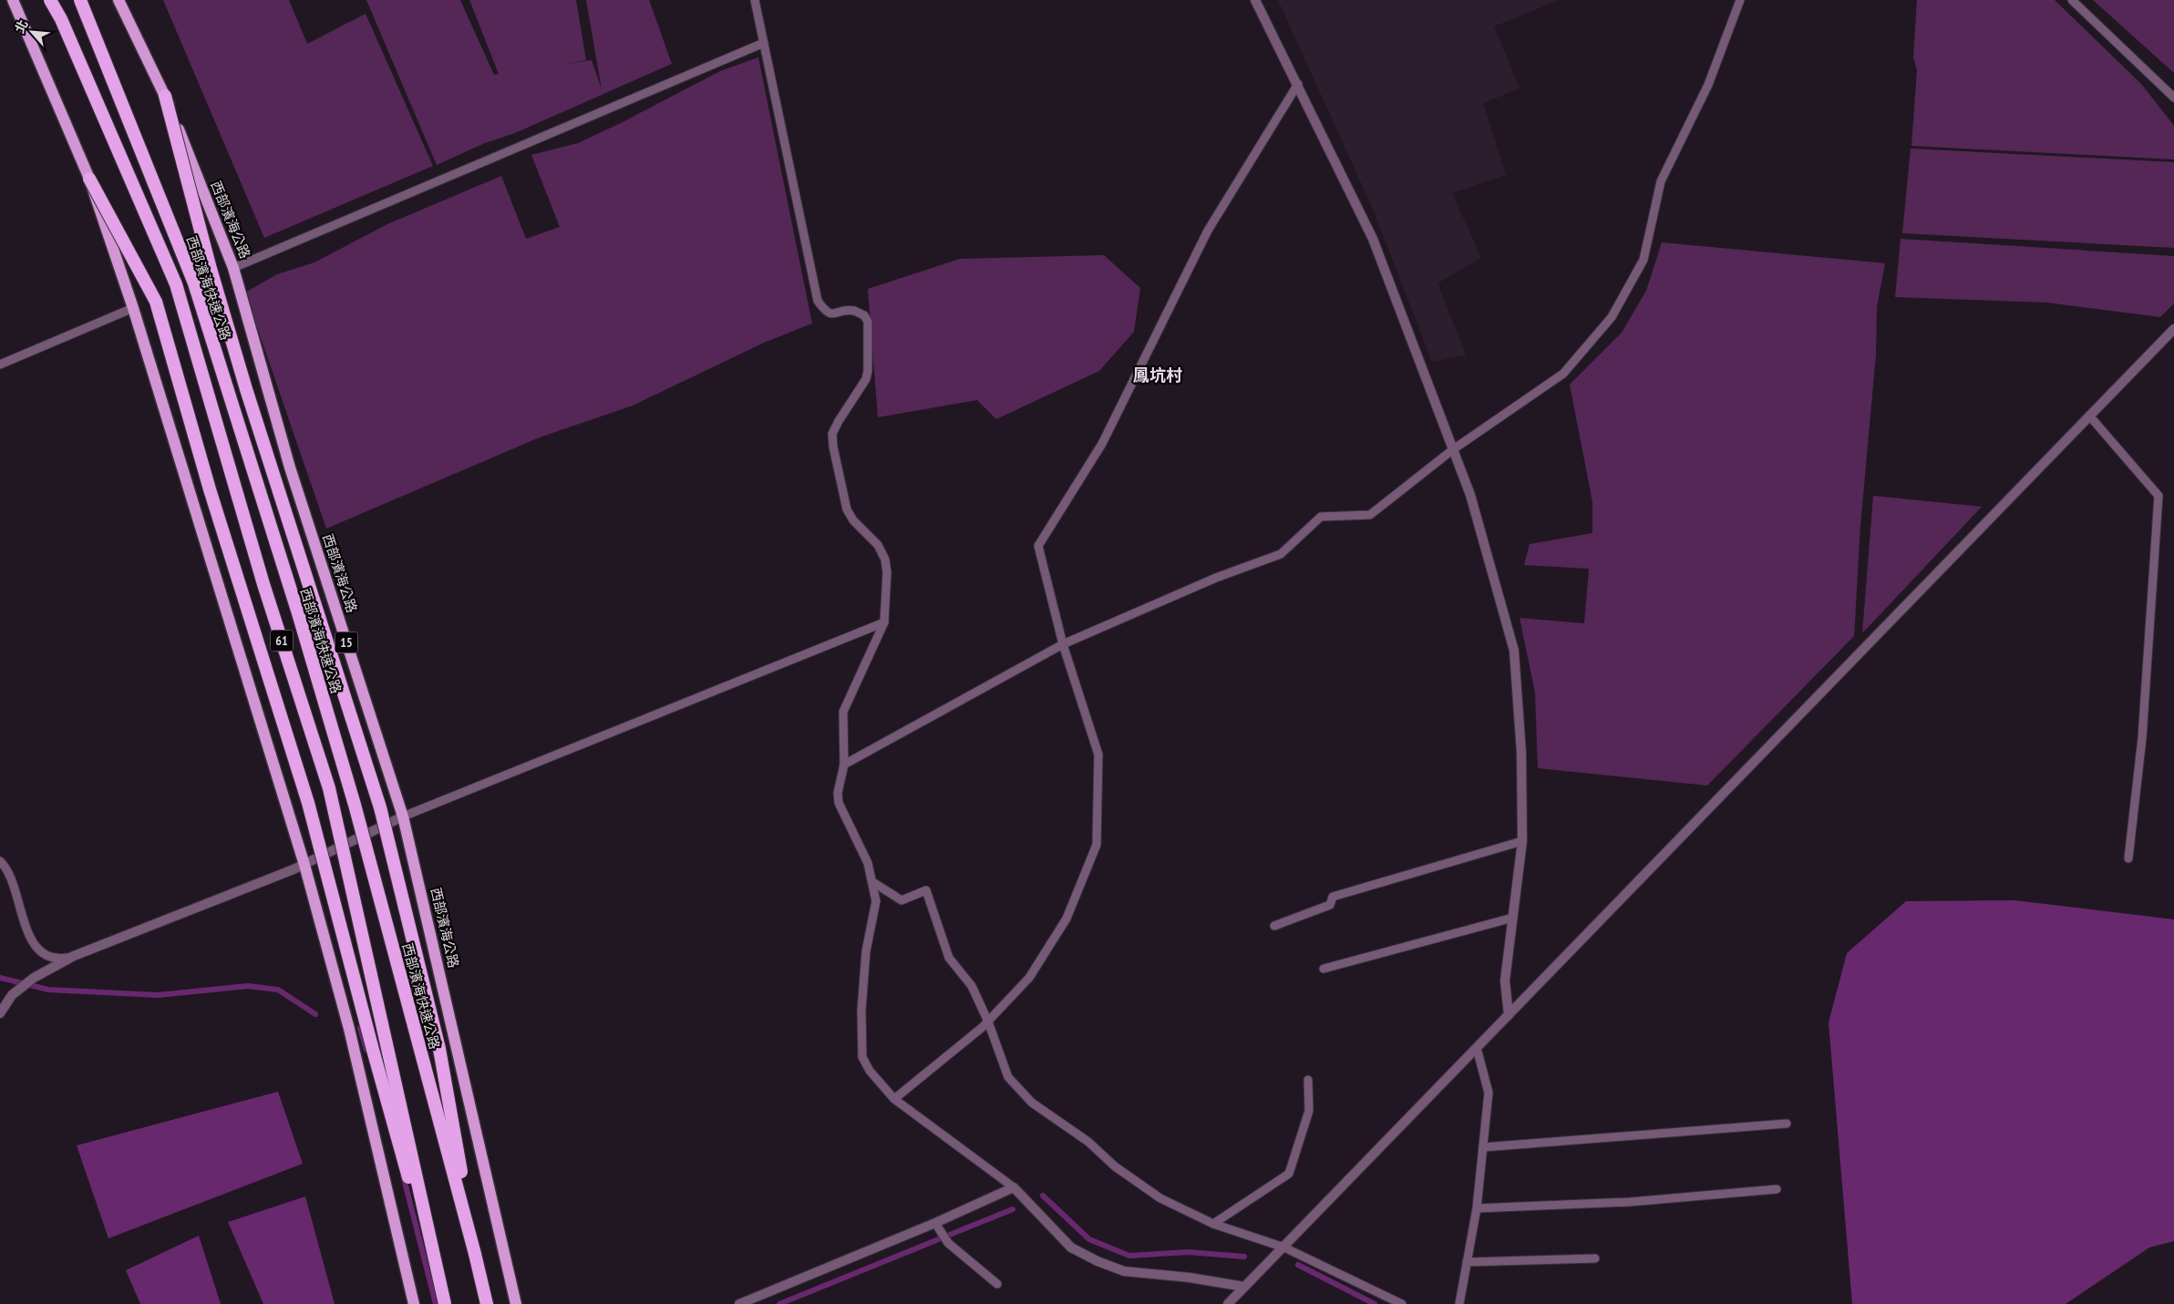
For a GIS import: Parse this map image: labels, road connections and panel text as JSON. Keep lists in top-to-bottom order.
{
  "streets": {
    "highway": ["西部濱海快速公路", "61"],
    "main road": ["西部濱海公路", "15"]
  },
  "districts": ["鳳坑村"],
  "north": "top left"
}
